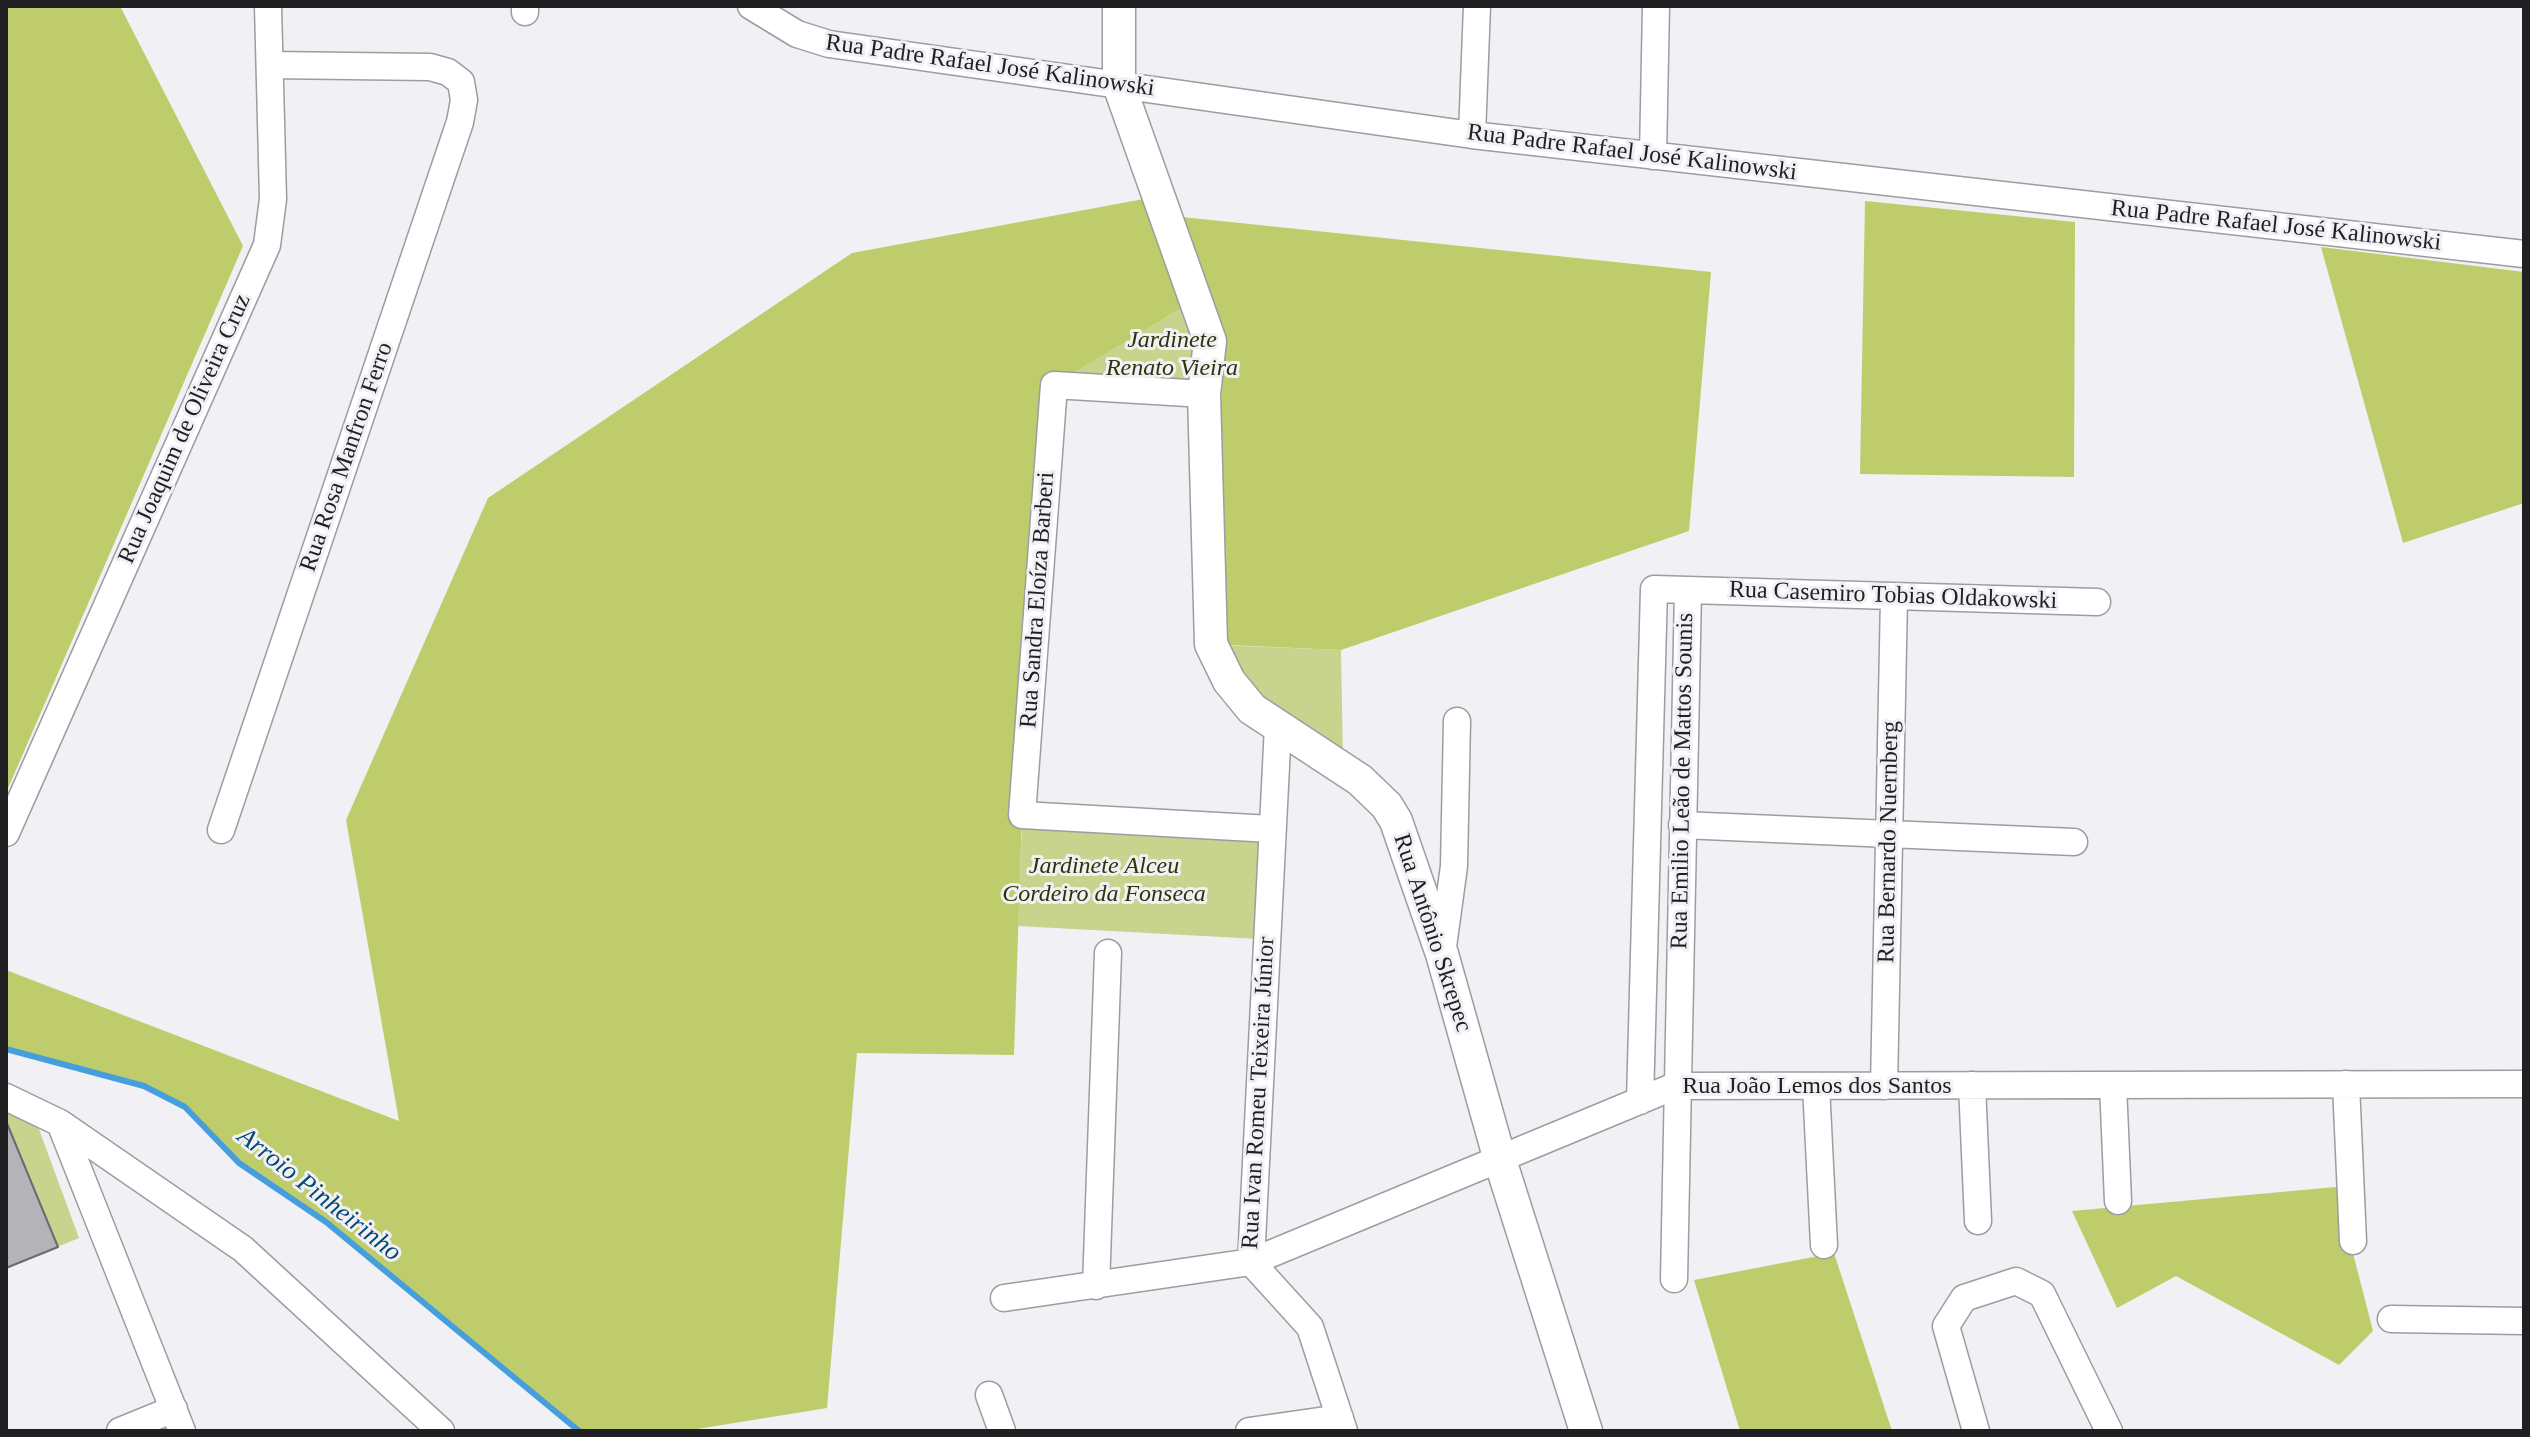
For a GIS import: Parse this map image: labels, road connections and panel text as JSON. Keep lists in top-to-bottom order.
{
  "streets": {
    "street": [
      "Rua Padre Rafael José Kalinowski",
      "Rua Joaquim de Oliveira Cruz",
      "Rua Rosa Manfron Ferro",
      "Rua Casemiro Tobias Oldakowski",
      "Rua Sandra Eloíza Barberi",
      "Rua Emilio Leão de Mattos Sounis",
      "Rua Bernardo Nuernberg",
      "Rua Antônio Skrepec",
      "Rua João Lemos dos Santos",
      "Rua Ivan Romeu Teixeira Júnior"
    ]
  },
  "crossings": [
    ["Rua Padre Rafael José Kalinowski", "Rua Antônio Skrepec"],
    ["Rua Joaquim de Oliveira Cruz", "Rua Rosa Manfron Ferro"],
    ["Rua Casemiro Tobias Oldakowski", "Rua Emilio Leão de Mattos Sounis"],
    ["Rua Casemiro Tobias Oldakowski", "Rua Bernardo Nuernberg"],
    ["Rua Sandra Eloíza Barberi", "Rua Antônio Skrepec"],
    ["Rua Sandra Eloíza Barberi", "Rua Ivan Romeu Teixeira Júnior"],
    ["Rua Emilio Leão de Mattos Sounis", "Rua João Lemos dos Santos"],
    ["Rua Bernardo Nuernberg", "Rua João Lemos dos Santos"],
    ["Rua Antônio Skrepec", "Rua João Lemos dos Santos"],
    ["Rua Antônio Skrepec", "Rua Ivan Romeu Teixeira Júnior"],
    ["Rua João Lemos dos Santos", "Rua Ivan Romeu Teixeira Júnior"]
  ],
  "water": ["Arroio Pinheirinho"],
  "parks": ["Jardinete Renato Vieira", "Jardinete Alceu Cordeiro da Fonseca"]
}
